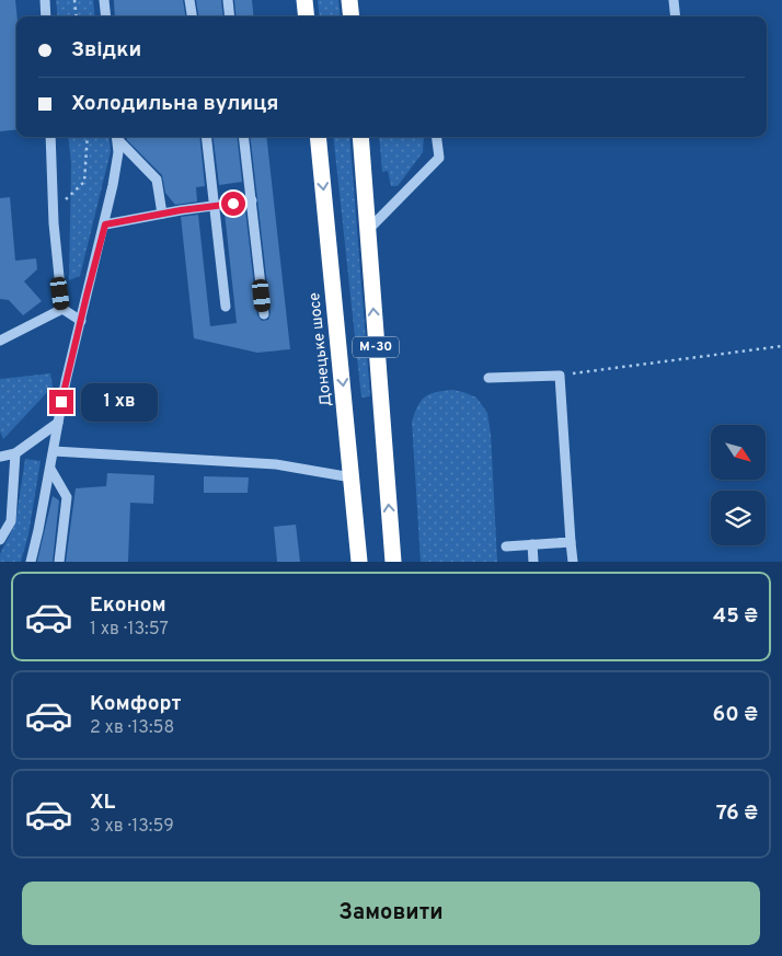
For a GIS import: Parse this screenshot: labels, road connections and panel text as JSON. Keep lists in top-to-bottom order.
{
  "streets": {
    "highway": ["М-30", "Донецьке шосе"]
  },
  "north": "bottom right",
  "page": {
    "banner": ["Звідки", "Холодильна вулиця"],
    "bubble": "1 хв",
    "list": [
      {
        "name": "Економ",
        "note": "1 хв · 13:57",
        "value": "45 ₴"
      },
      {
        "name": "Комфорт",
        "note": "2 хв · 13:58",
        "value": "60 ₴"
      },
      {
        "name": "XL",
        "note": "3 хв · 13:59",
        "value": "76 ₴"
      }
    ],
    "buttons": "Замовити"
  }
}
